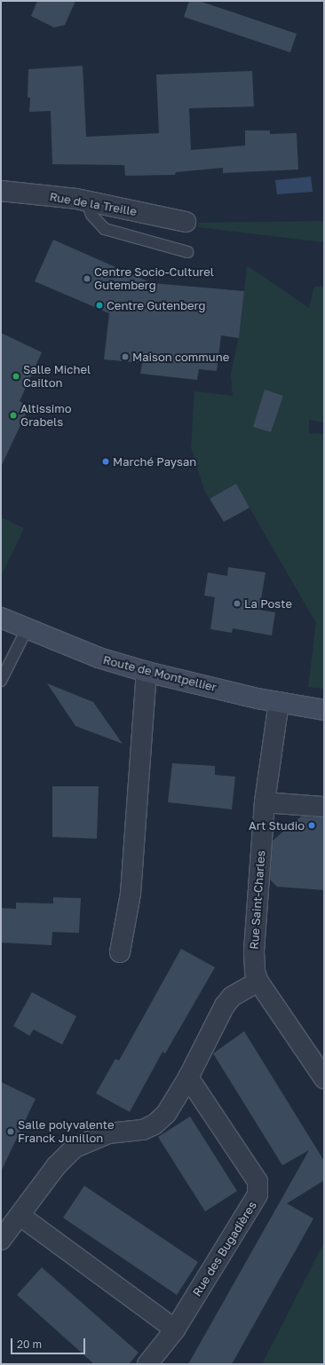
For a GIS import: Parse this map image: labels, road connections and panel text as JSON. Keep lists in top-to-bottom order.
{
  "streets": {
    "street": [
      "Rue de la Treille",
      "Route de Montpellier",
      "Rue Saint-Charles",
      "Rue des Bugadières"
    ]
  },
  "crossings": [
    ["Route de Montpellier", "Rue Saint-Charles"]
  ],
  "places": [
    "Centre Socio-Culturel Gutemberg",
    "Centre Gutenberg",
    "Maison commune",
    "Salle Michel Cailton",
    "Altissimo Grabels",
    "Marché Paysan",
    "La Poste",
    "Art Studio",
    "Salle polyvalente Franck Junillon"
  ],
  "scale_bar": "20 m"
}
